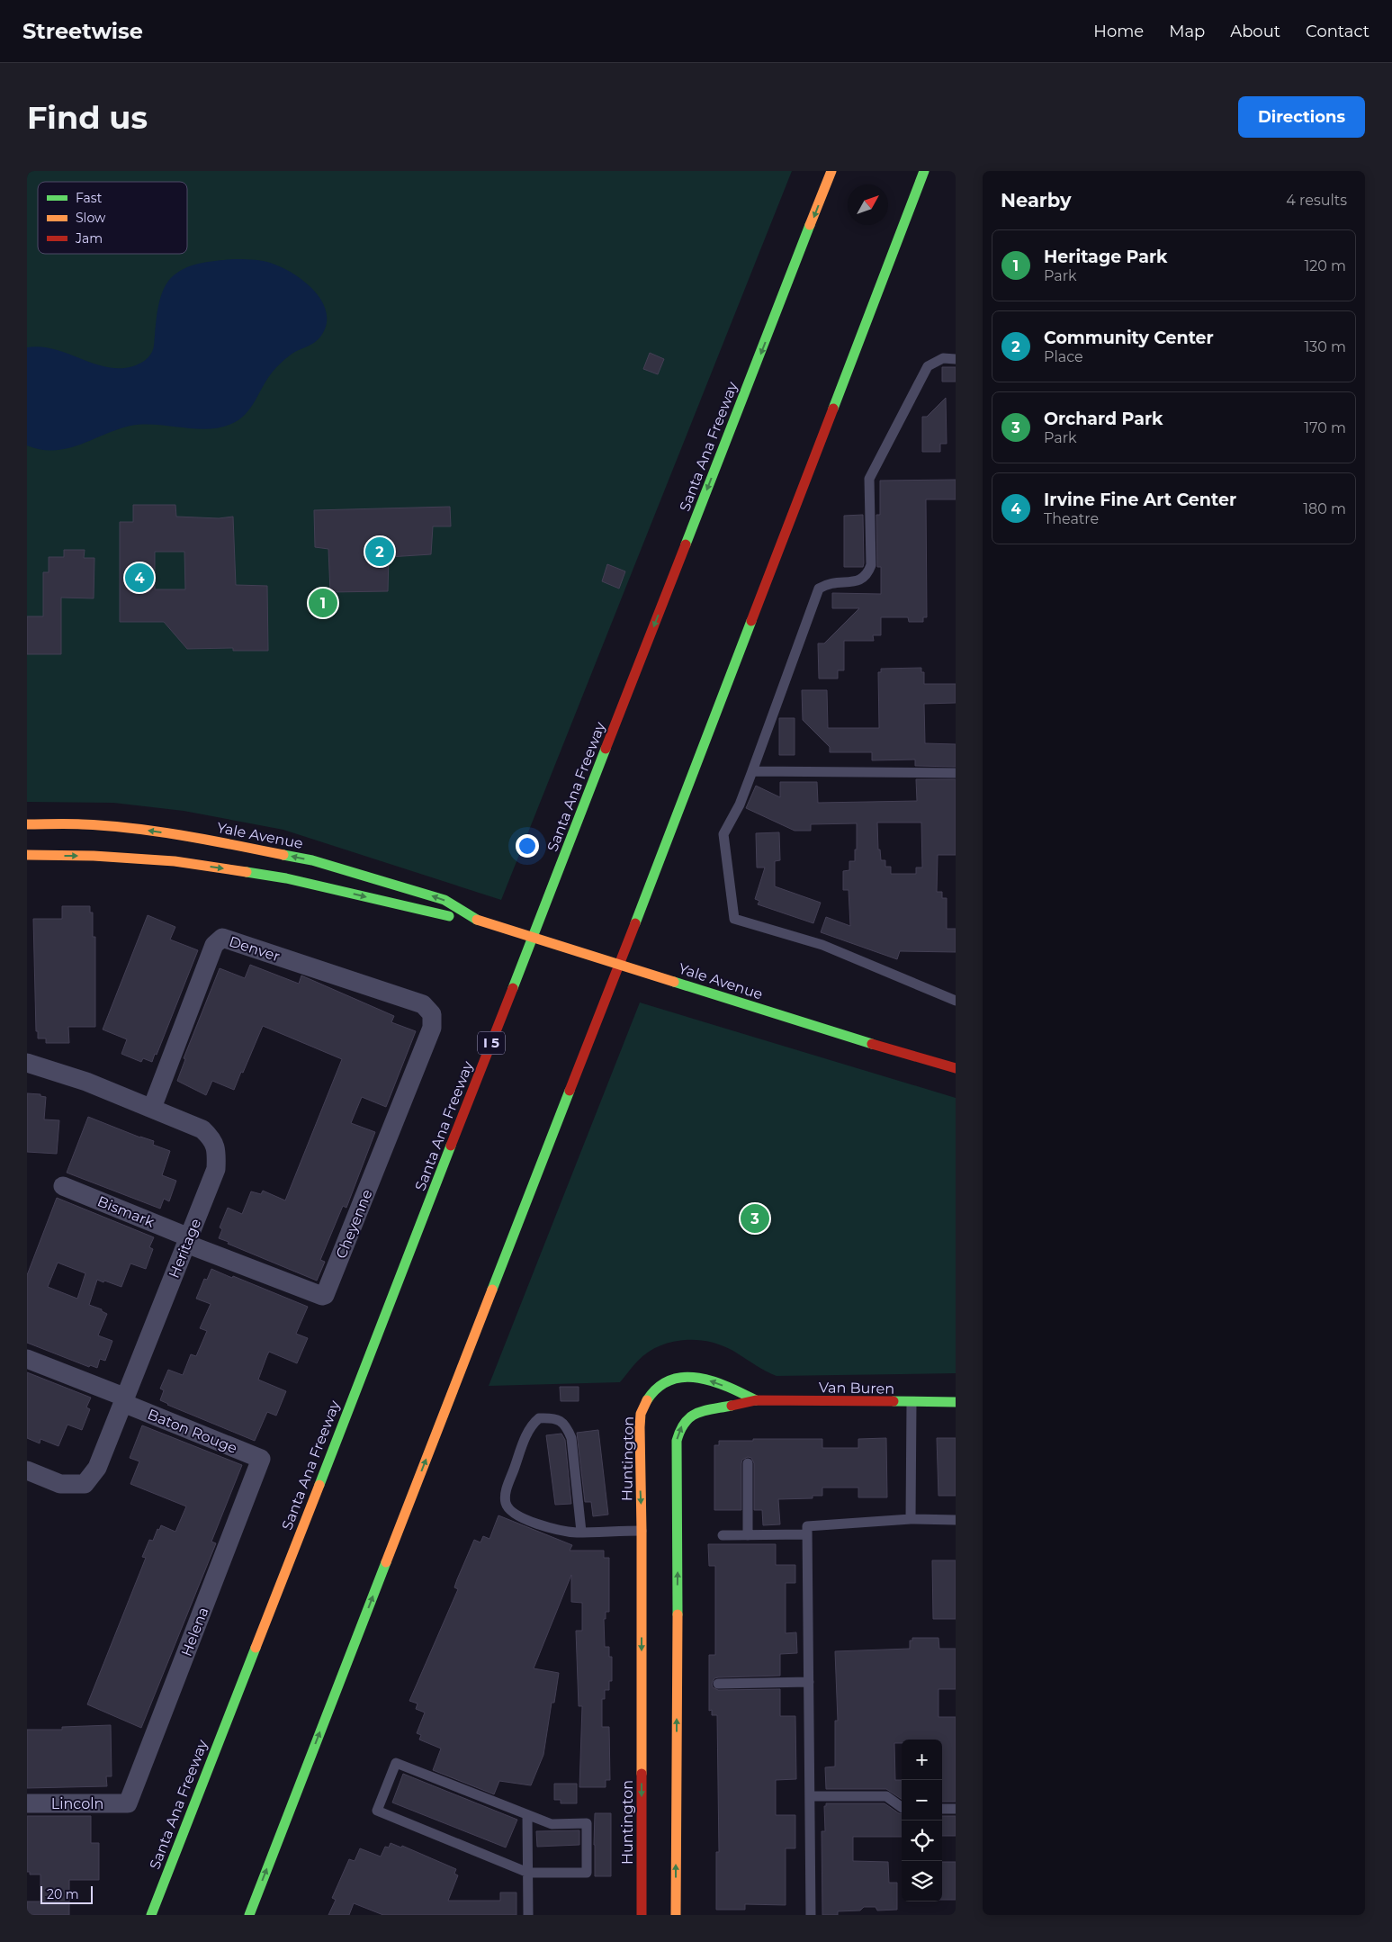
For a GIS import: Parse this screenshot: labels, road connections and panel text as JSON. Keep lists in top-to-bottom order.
{
  "streets": {
    "main road": [
      "Santa Ana Freeway",
      "Yale Avenue",
      "I 5",
      "Van Buren",
      "Huntington"
    ],
    "street": [
      "Denver",
      "Bismark",
      "Cheyenne",
      "Heritage",
      "Baton Rouge",
      "Helena",
      "Lincoln"
    ]
  },
  "crossings": [
    ["Denver", "Cheyenne"],
    ["Denver", "Heritage"],
    ["Bismark", "Cheyenne"],
    ["Bismark", "Heritage"],
    ["Cheyenne", "Heritage"],
    ["Heritage", "Baton Rouge"],
    ["Van Buren", "Huntington"],
    ["Baton Rouge", "Helena"],
    ["Helena", "Lincoln"]
  ],
  "legend": ["Fast", "Slow", "Jam"],
  "scale_bar": "20 m",
  "north": "top right",
  "page": {
    "header": "Streetwise",
    "nav": [
      "Home",
      "Map",
      "About",
      "Contact"
    ],
    "buttons": "Directions",
    "title": "Find us",
    "heading": ["Nearby", "4 results"],
    "list": [
      {
        "mark": "1",
        "name": "Heritage Park",
        "note": "Park",
        "value": "120 m"
      },
      {
        "mark": "2",
        "name": "Community Center",
        "note": "Place",
        "value": "130 m"
      },
      {
        "mark": "3",
        "name": "Orchard Park",
        "note": "Park",
        "value": "170 m"
      },
      {
        "mark": "4",
        "name": "Irvine Fine Art Center",
        "note": "Theatre",
        "value": "180 m"
      }
    ],
    "pins": [
      "2",
      "4",
      "1",
      "3"
    ],
    "map_buttons": ["+", "−"],
    "scale": "20 m"
  }
}
